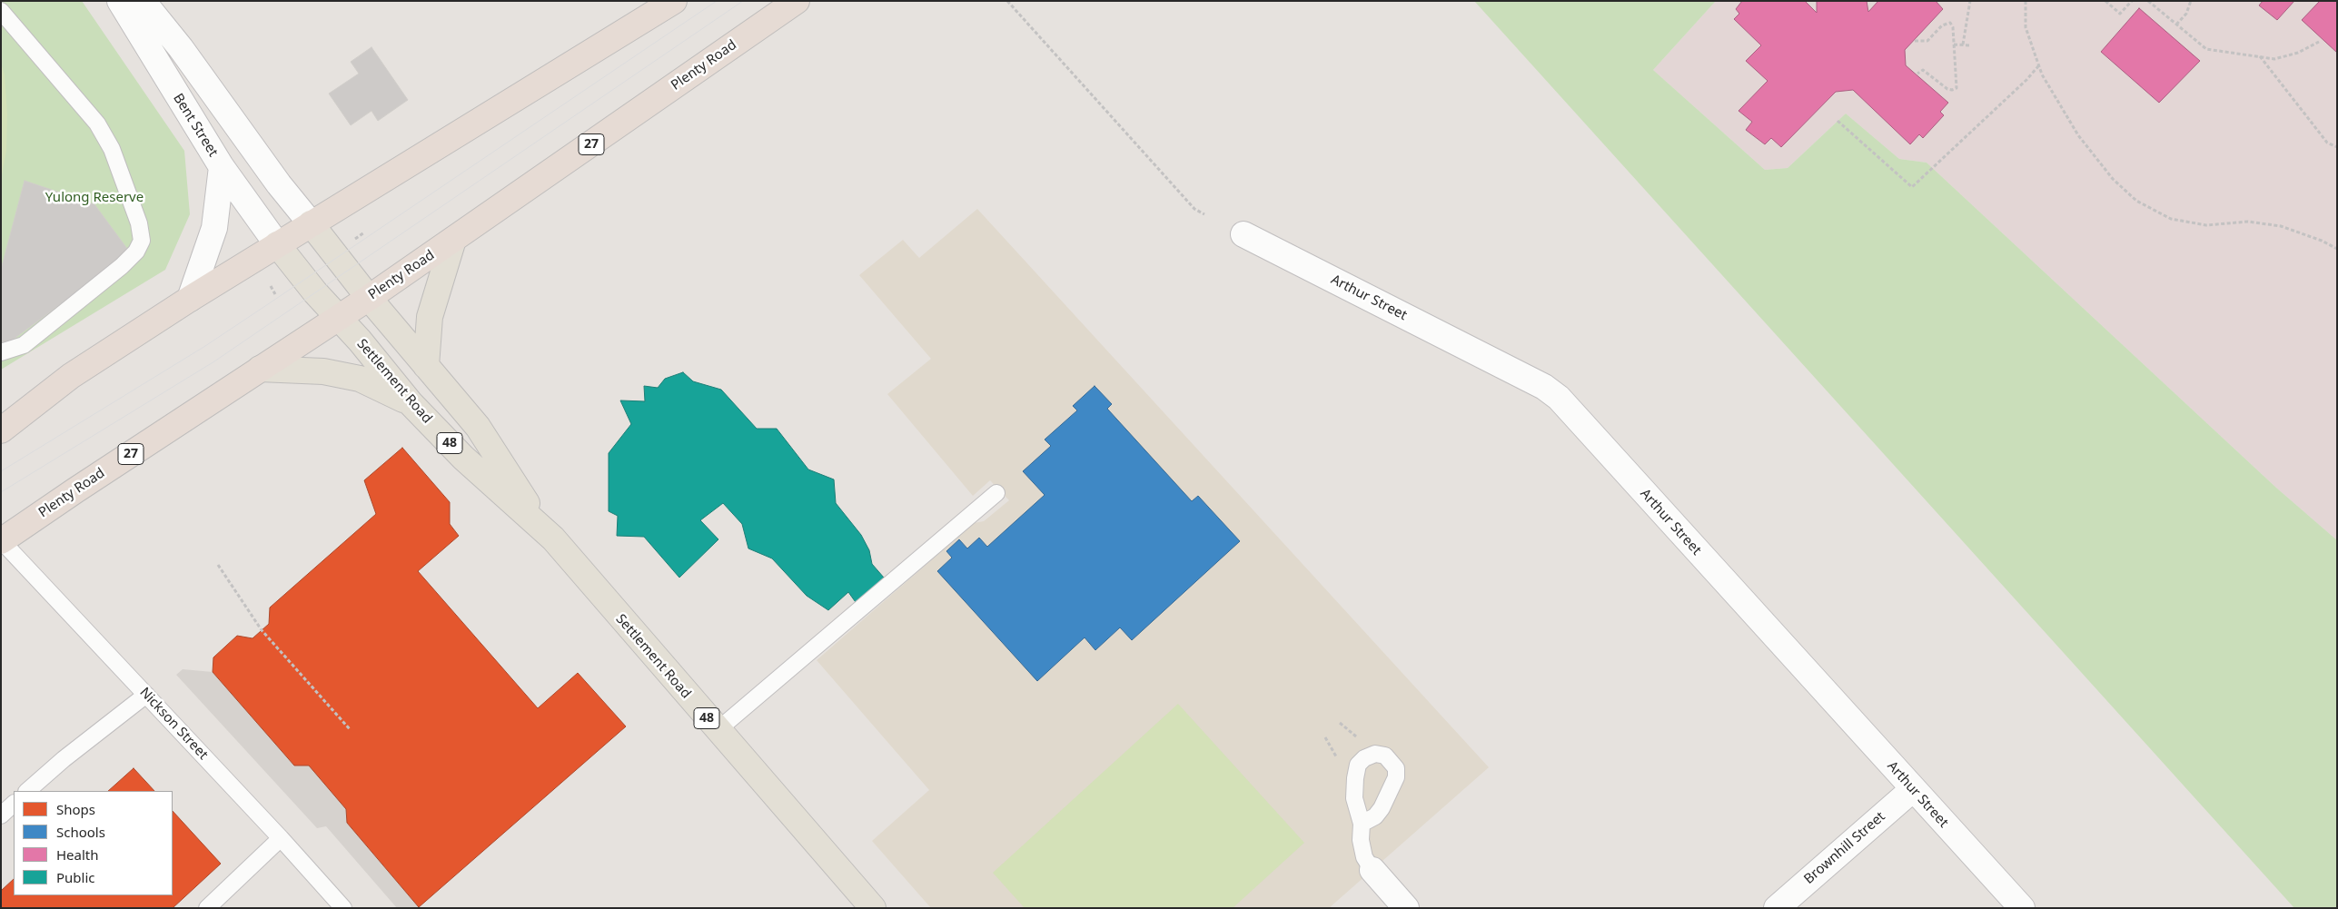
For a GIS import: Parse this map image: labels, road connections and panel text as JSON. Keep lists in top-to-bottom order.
{
  "streets": {
    "highway": ["Plenty Road", "27"],
    "main road": ["Settlement Road", "48"],
    "street": ["Bent Street", "Arthur Street", "Brownhill Street"],
    "lane": ["Nickson Street"]
  },
  "crossings": [
    ["Plenty Road", "Settlement Road"],
    ["Plenty Road", "Nickson Street"],
    ["Bent Street", "Settlement Road"],
    ["Arthur Street", "Brownhill Street"]
  ],
  "parks": ["Yulong Reserve"],
  "legend": [
    "Shops",
    "Schools",
    "Health",
    "Public"
  ]
}
